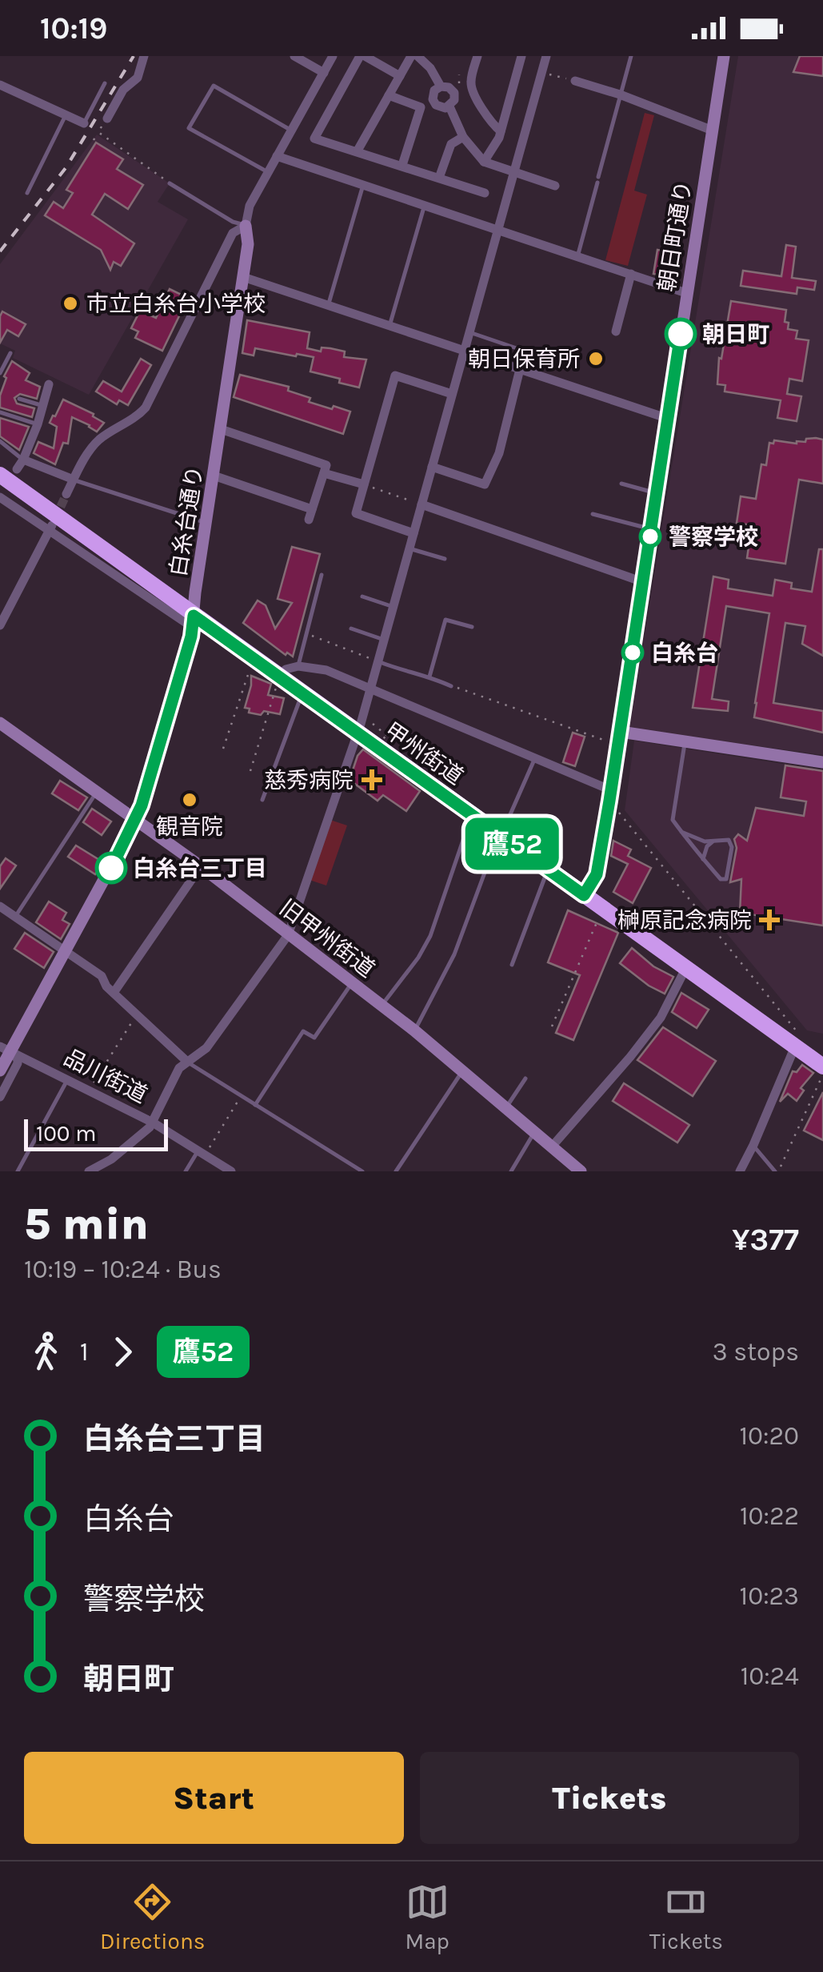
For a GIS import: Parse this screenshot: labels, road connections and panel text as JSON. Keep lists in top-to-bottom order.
{
  "streets": {
    "highway": ["甲州街道"],
    "street": [
      "朝日町通り",
      "白糸台通り",
      "旧甲州街道",
      "品川街道"
    ]
  },
  "crossings": [
    ["朝日町通り", "甲州街道"],
    ["白糸台通り", "甲州街道"],
    ["白糸台通り", "旧甲州街道"],
    ["白糸台通り", "品川街道"]
  ],
  "places": {
    "other": [
      "市立白糸台小学校",
      "朝日町",
      "朝日保育所",
      "警察学校",
      "白糸台",
      "観音院",
      "白糸台三丁目"
    ],
    "health": ["慈秀病院", "榊原記念病院"]
  },
  "lines": ["bus line 鷹52"],
  "scale_bar": "100 m",
  "page": {
    "status": "10:19",
    "on_map": "鷹52",
    "scale": "100 m",
    "heading": ["5 min", "10:19 – 10:24 · Bus", "¥377"],
    "legs": ["1", "鷹52", "3 stops"],
    "list": [
      {
        "name": "白糸台三丁目",
        "value": "10:20"
      },
      {
        "name": "白糸台",
        "value": "10:22"
      },
      {
        "name": "警察学校",
        "value": "10:23"
      },
      {
        "name": "朝日町",
        "value": "10:24"
      }
    ],
    "buttons": ["Start", "Tickets"],
    "tabs": ["Directions", "Map", "Tickets"]
  }
}
